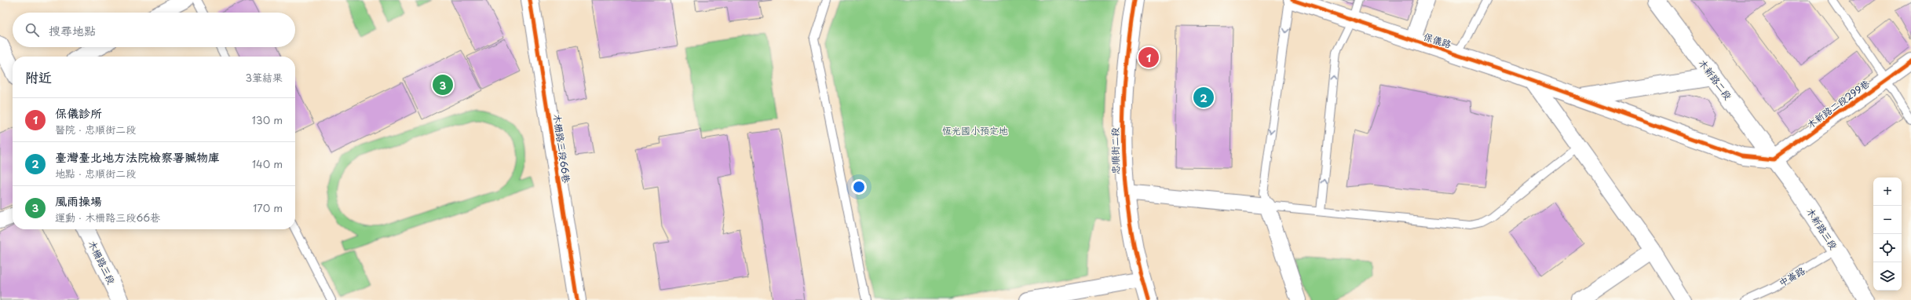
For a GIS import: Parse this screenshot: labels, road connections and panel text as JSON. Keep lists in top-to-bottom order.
{
  "streets": {
    "street": [
      "保儀路",
      "木新路二段",
      "木新路二段299巷",
      "木柵路三段66巷",
      "忠順街二段",
      "木新路三段",
      "木柵路三段"
    ],
    "lane": ["中崙路"]
  },
  "crossings": [
    ["保儀路", "木新路二段"],
    ["保儀路", "木新路二段299巷"],
    ["保儀路", "木新路三段"],
    ["木新路二段", "木新路二段299巷"],
    ["木新路二段", "木新路三段"],
    ["木新路二段299巷", "木新路三段"],
    ["木新路三段", "中崙路"]
  ],
  "parks": ["恆光國小預定地"],
  "page": {
    "search": "搜尋地點",
    "pins": ["1", "3", "2"],
    "heading": ["附近", "3筆結果"],
    "list": [
      {
        "mark": "1",
        "name": "保儀診所",
        "note": "醫院 · 忠順街二段",
        "value": "130 m"
      },
      {
        "mark": "2",
        "name": "臺灣臺北地方法院檢察署贓物庫",
        "note": "地點 · 忠順街二段",
        "value": "140 m"
      },
      {
        "mark": "3",
        "name": "風雨操場",
        "note": "運動 · 木柵路三段66巷",
        "value": "170 m"
      }
    ],
    "map_buttons": ["+", "−"]
  }
}
